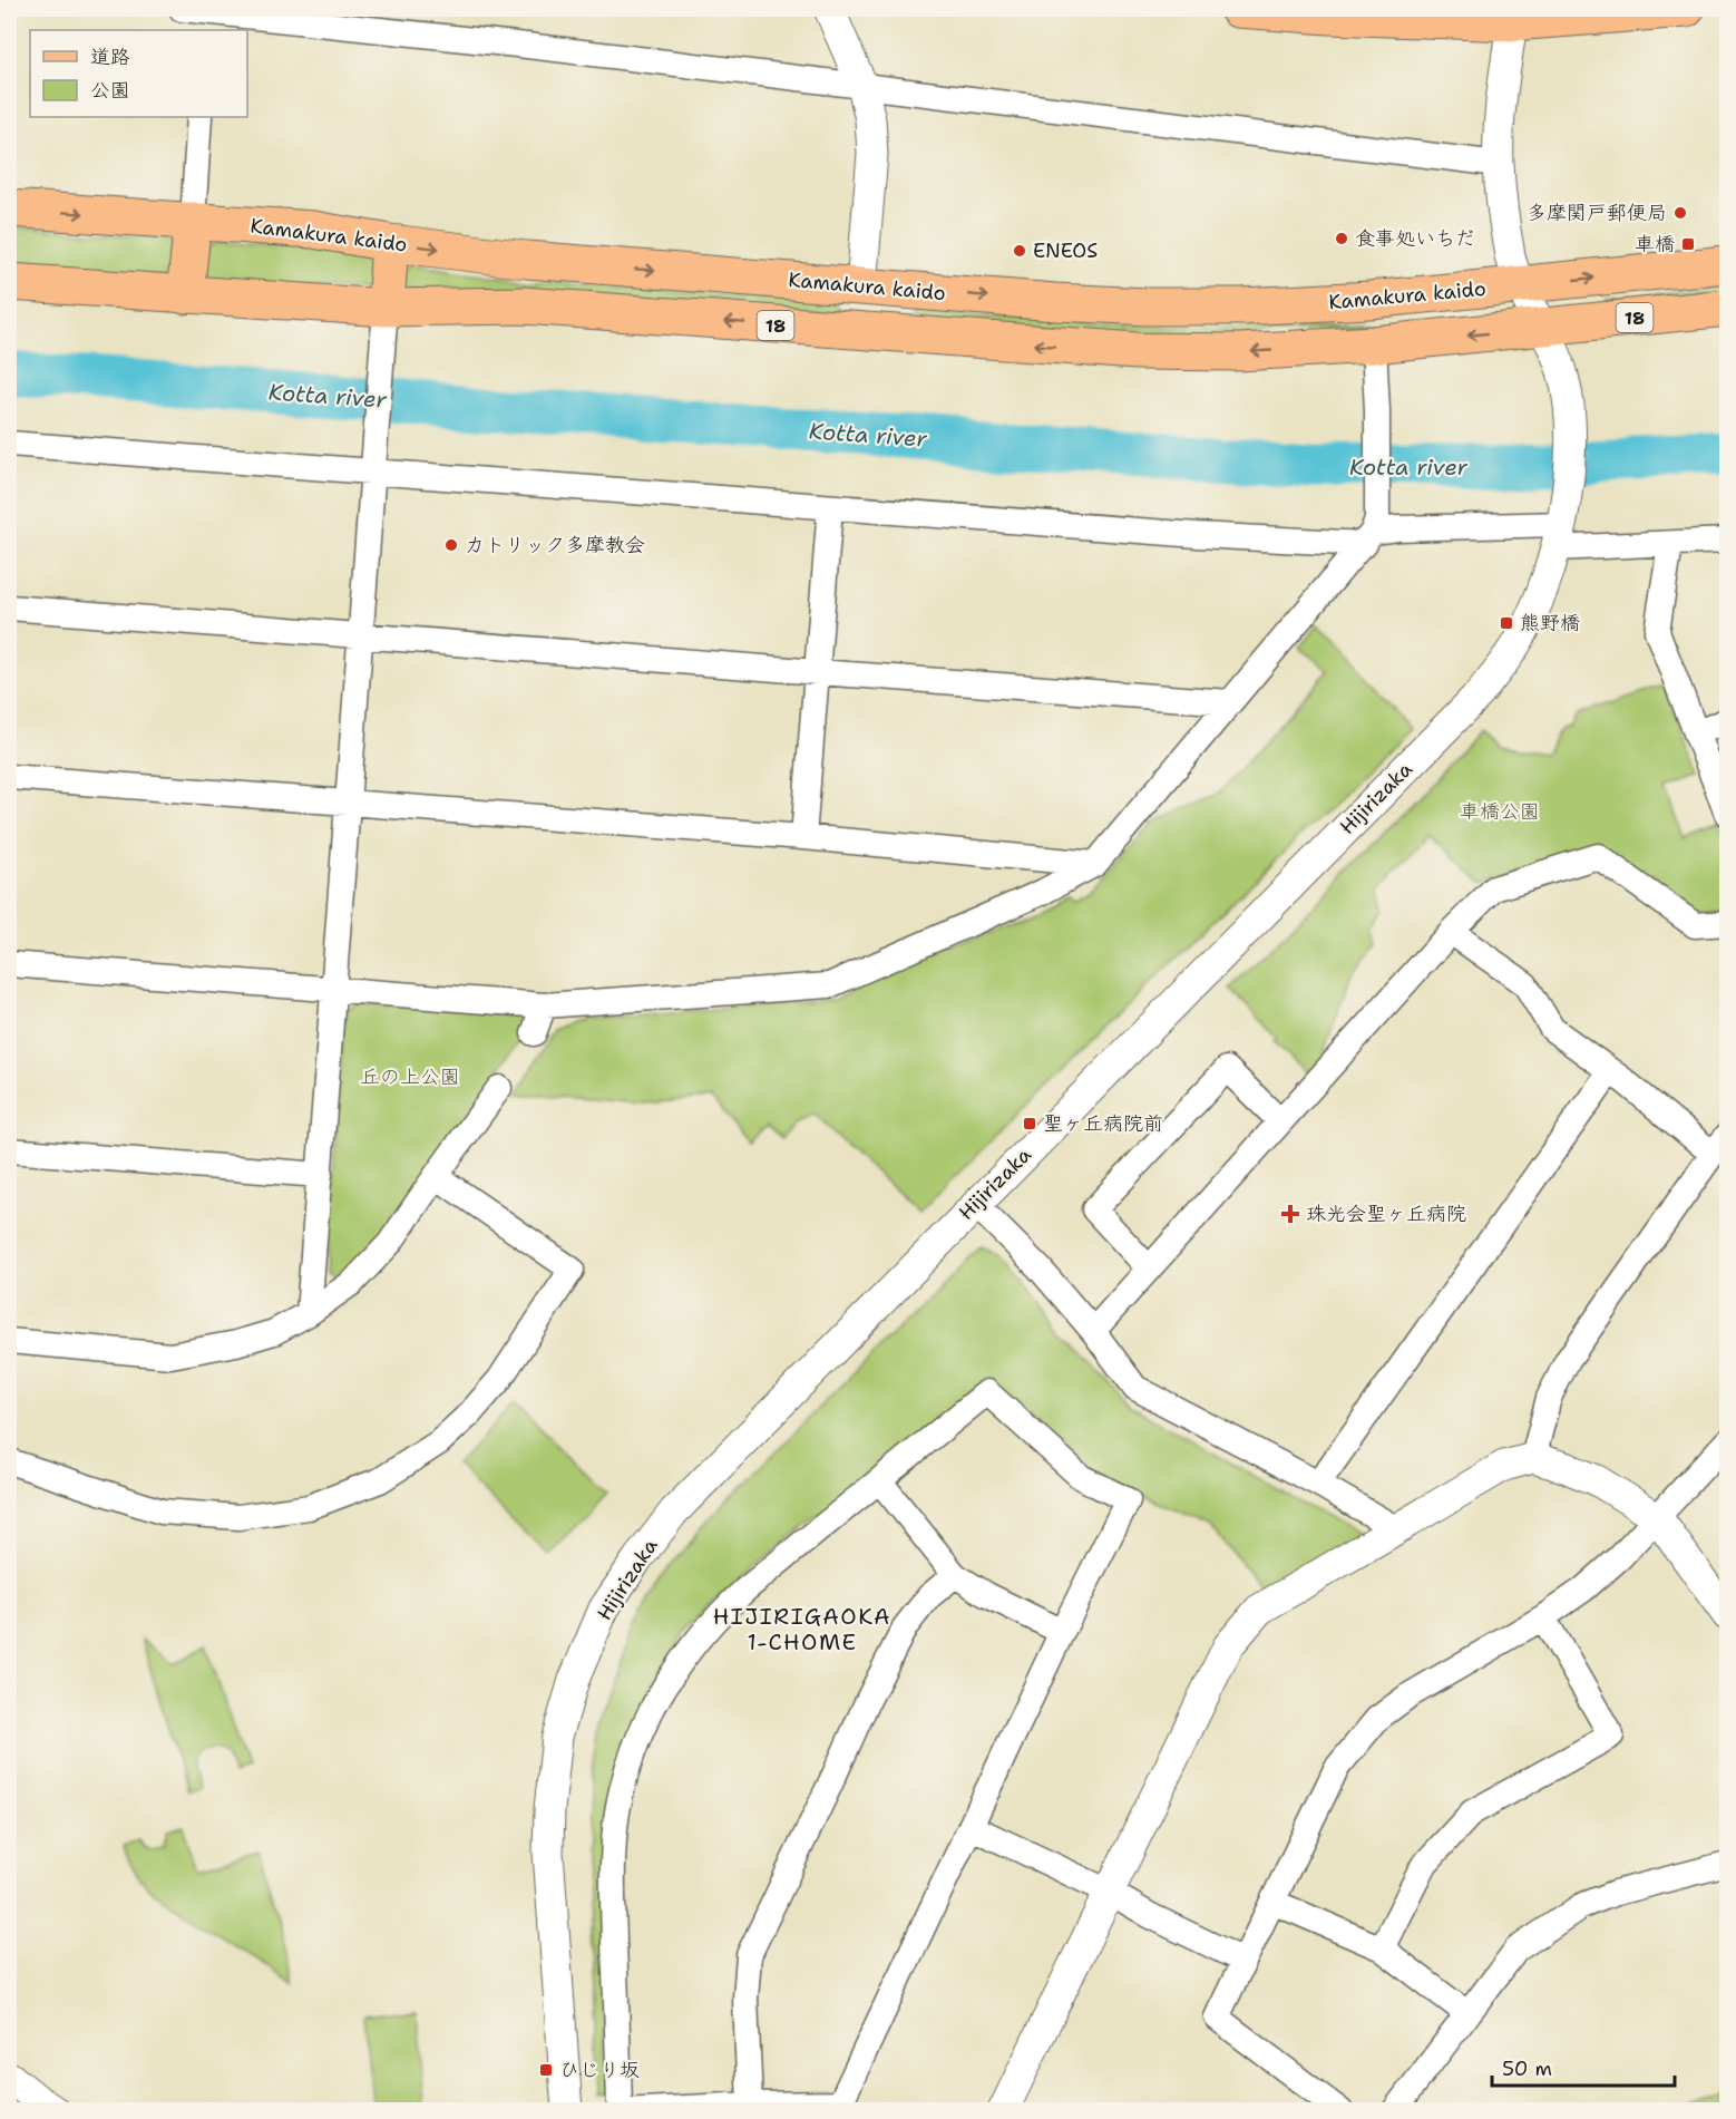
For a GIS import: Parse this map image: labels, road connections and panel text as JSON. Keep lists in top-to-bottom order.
{
  "streets": {
    "main road": ["Kamakura kaido", "18"],
    "street": ["Hijirizaka"]
  },
  "crossings": [
    ["Kamakura kaido", "Hijirizaka"],
    ["18", "Hijirizaka"]
  ],
  "districts": ["HIJIRIGAOKA 1-CHOME"],
  "water": ["Kotta river"],
  "parks": ["車橋公園", "丘の上公園"],
  "places": {
    "other": [
      "多摩関戸郵便局",
      "食事処いちだ",
      "ENEOS",
      "カトリック多摩教会"
    ],
    "transit": [
      "車橋",
      "熊野橋",
      "聖ヶ丘病院前",
      "ひじり坂"
    ],
    "health": ["珠光会聖ヶ丘病院"]
  },
  "legend": ["道路", "公園"],
  "scale_bar": "50 m"
}
